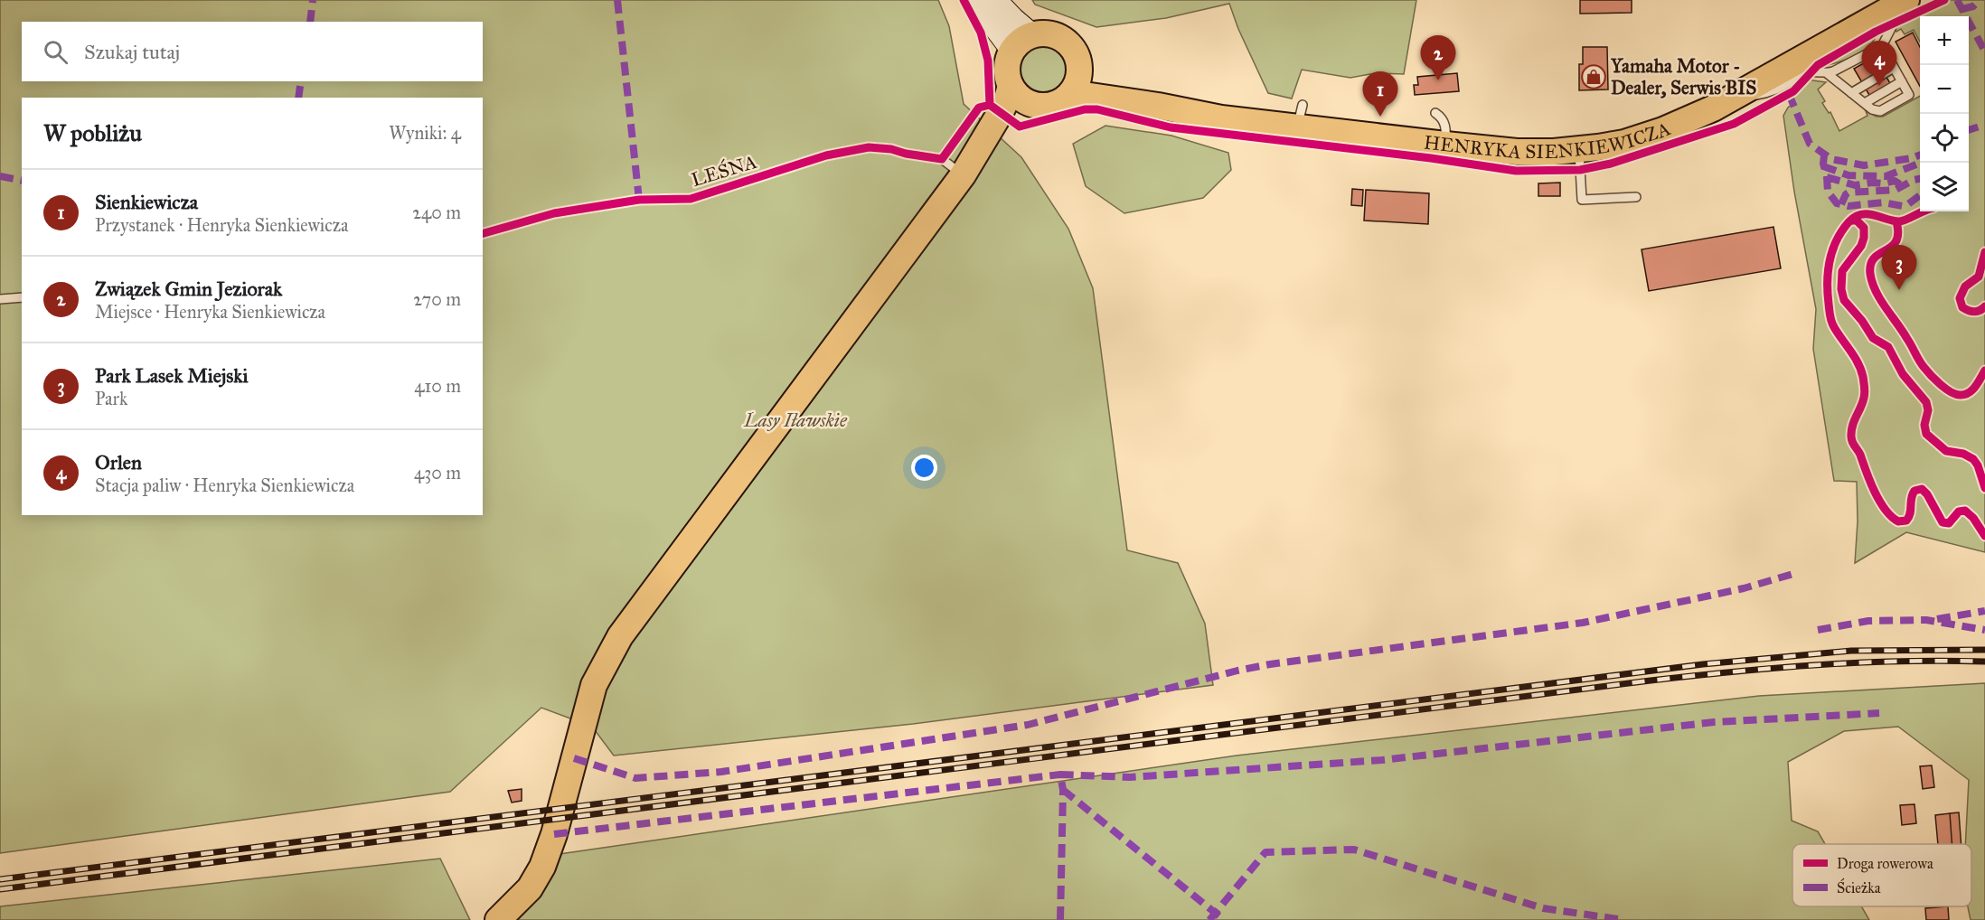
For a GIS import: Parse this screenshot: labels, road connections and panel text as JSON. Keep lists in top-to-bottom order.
{
  "streets": {
    "main road": ["HENRYKA SIENKIEWICZA"],
    "lane": ["LEŚNA"]
  },
  "parks": ["Lasy Iławskie"],
  "places": {
    "shop": ["Yamaha Motor - Dealer, Serwis BIS"]
  },
  "legend": ["Droga rowerowa", "Ścieżka"],
  "page": {
    "map_buttons": ["+", "−"],
    "search": "Szukaj tutaj",
    "pins": [
      "2",
      "4",
      "1",
      "3"
    ],
    "heading": ["W pobliżu", "Wyniki: 4"],
    "list": [
      {
        "mark": "1",
        "name": "Sienkiewicza",
        "note": "Przystanek · Henryka Sienkiewicza",
        "value": "240 m"
      },
      {
        "mark": "2",
        "name": "Związek Gmin Jeziorak",
        "note": "Miejsce · Henryka Sienkiewicza",
        "value": "270 m"
      },
      {
        "mark": "3",
        "name": "Park Lasek Miejski",
        "note": "Park",
        "value": "410 m"
      },
      {
        "mark": "4",
        "name": "Orlen",
        "note": "Stacja paliw · Henryka Sienkiewicza",
        "value": "430 m"
      }
    ]
  }
}
